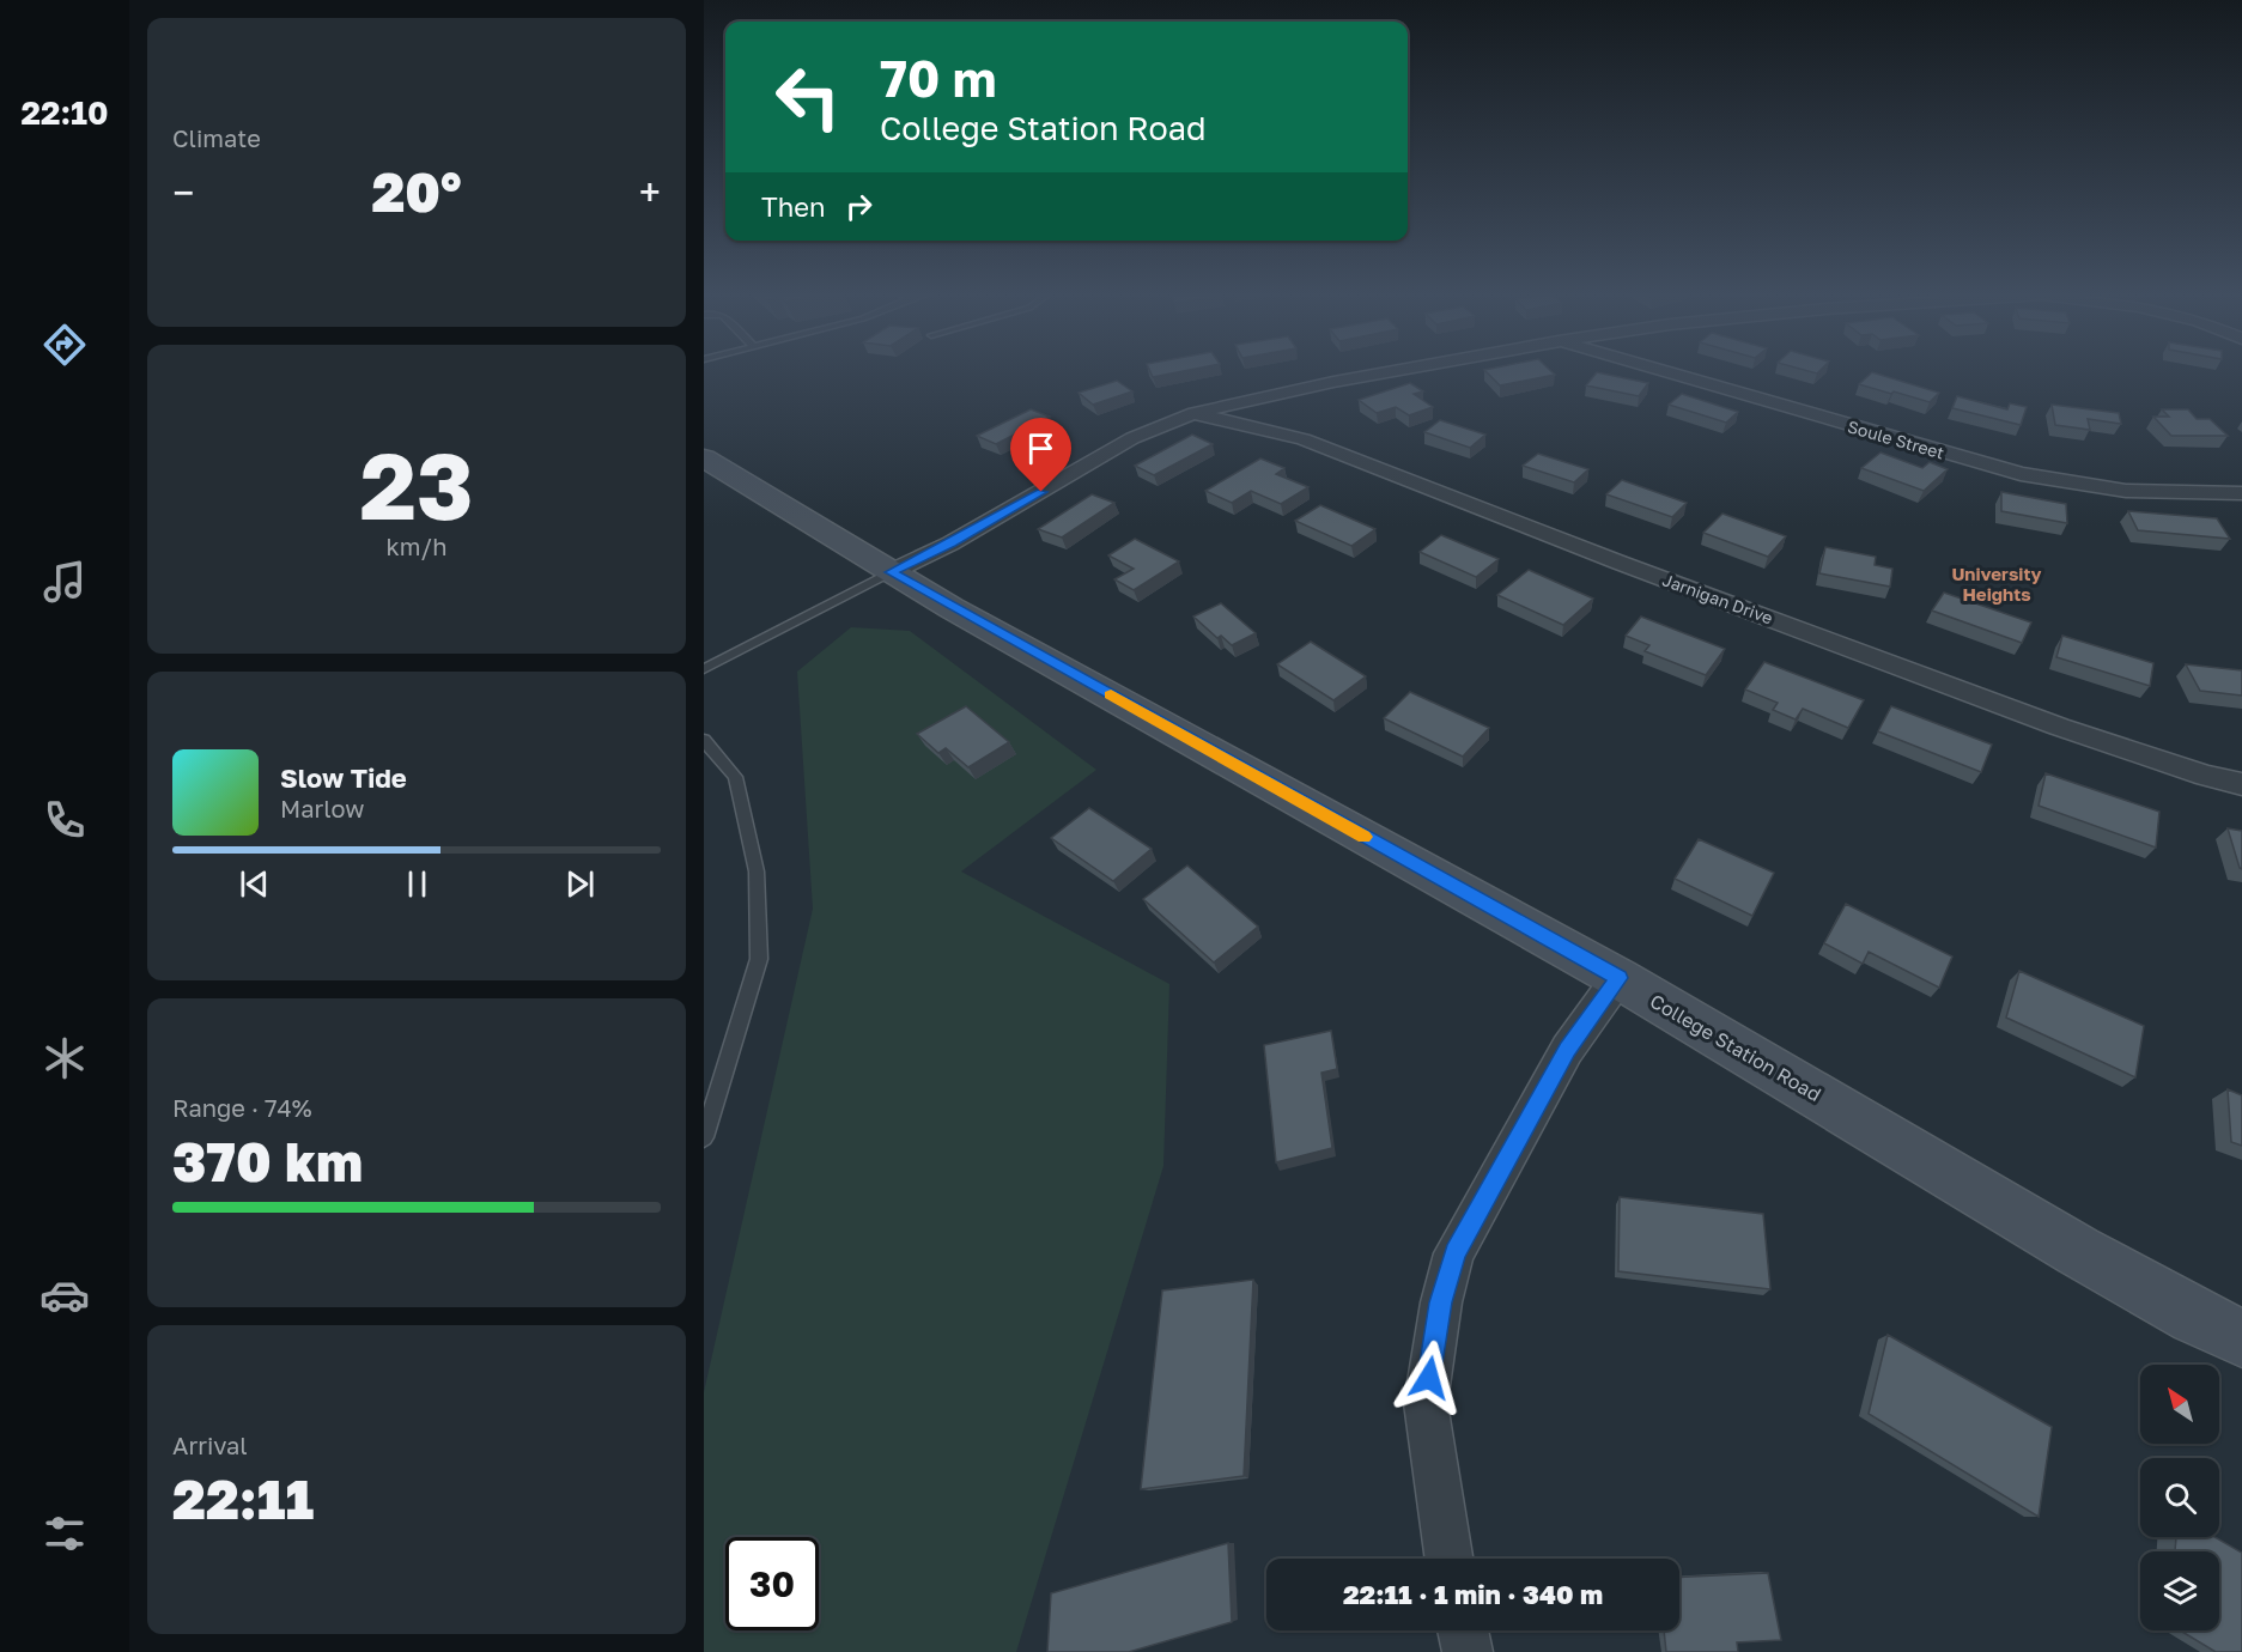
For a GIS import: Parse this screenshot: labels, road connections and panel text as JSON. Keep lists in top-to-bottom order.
{
  "streets": {
    "main road": ["College Station Road"],
    "street": ["Soule Street", "Jarnigan Drive"]
  },
  "districts": ["University Heights"],
  "north": "top left",
  "page": {
    "tabs": "22:10",
    "tile": [
      "Climate",
      ["23", "km/h"],
      ["Range · 74%", "370 km"],
      ["Arrival", "22:11"]
    ],
    "turn": ["70 m", "College Station Road"],
    "heat": ["−", "20°", "+"],
    "then": "Then",
    "song": ["Slow Tide", "Marlow"],
    "limit": "30",
    "trip": "22:11 · 1 min · 340 m"
  }
}
